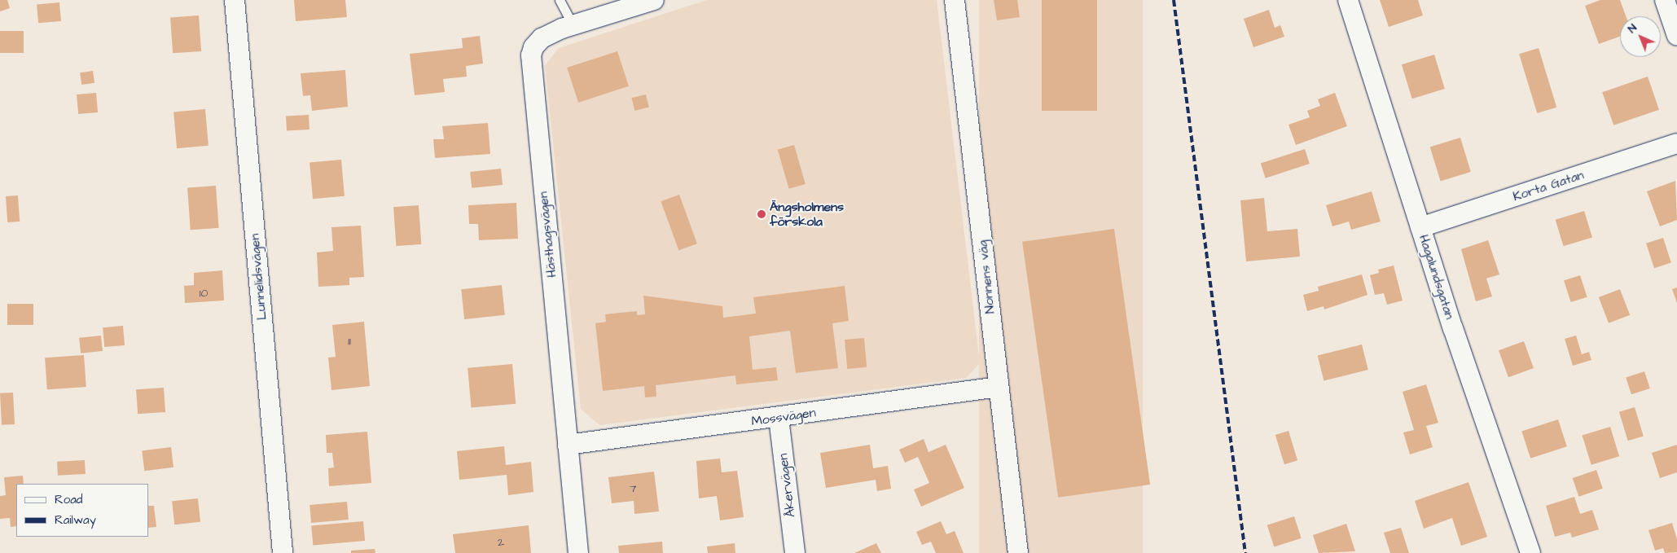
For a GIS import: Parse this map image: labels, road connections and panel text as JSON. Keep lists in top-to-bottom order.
{
  "streets": {
    "street": [
      "Korta Gatan",
      "Hästhagsvägen",
      "Lunnelidsvägen",
      "Nonnens väg",
      "Hagalundsgatan",
      "Mossvägen",
      "Åkervägen"
    ]
  },
  "crossings": [
    ["Korta Gatan", "Hagalundsgatan"],
    ["Hästhagsvägen", "Mossvägen"],
    ["Nonnens väg", "Mossvägen"],
    ["Mossvägen", "Åkervägen"]
  ],
  "places": ["Ängsholmens förskola"],
  "house_numbers": [
    "10",
    "11",
    "7",
    "2"
  ],
  "legend": ["Road", "Railway"],
  "north": "top left"
}
